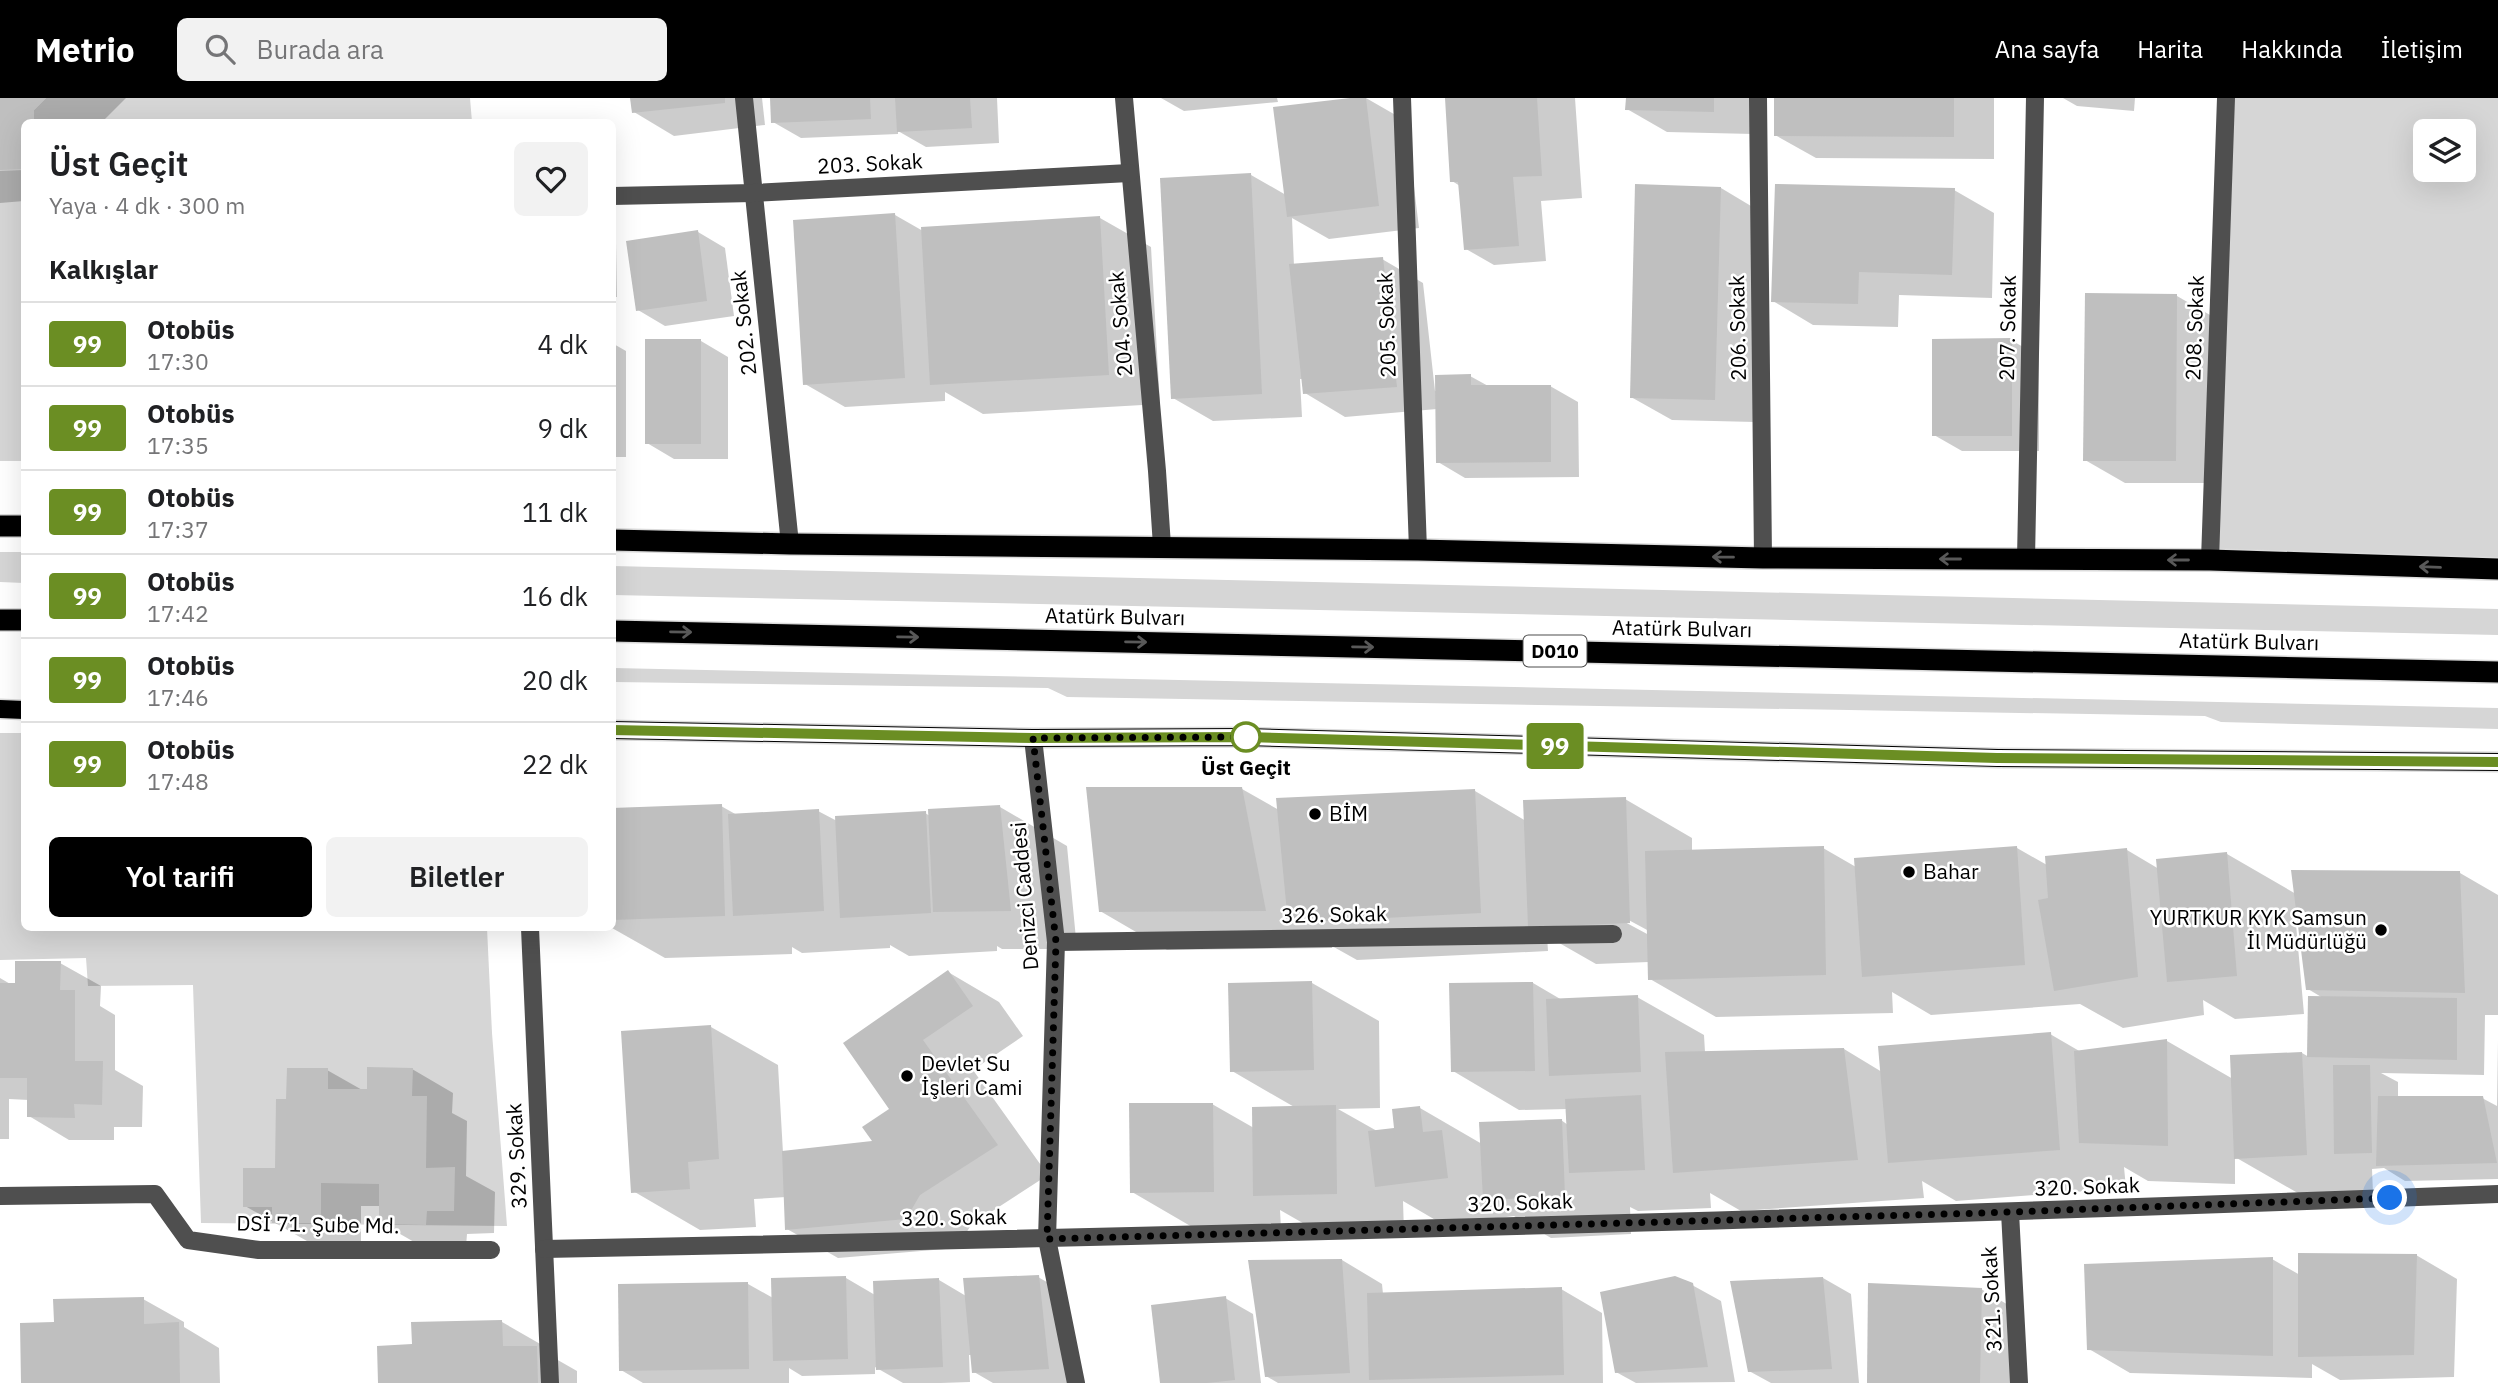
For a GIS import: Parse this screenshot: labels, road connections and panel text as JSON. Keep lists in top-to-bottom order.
{
  "streets": {
    "highway": ["Atatürk Bulvarı", "D010"],
    "street": [
      "203. Sokak",
      "202. Sokak",
      "204. Sokak",
      "205. Sokak",
      "206. Sokak",
      "207. Sokak",
      "208. Sokak",
      "Denizci Caddesi",
      "326. Sokak",
      "329. Sokak",
      "320. Sokak",
      "DSİ 71. Şube Md.",
      "321. Sokak"
    ]
  },
  "crossings": [
    ["203. Sokak", "202. Sokak"],
    ["203. Sokak", "204. Sokak"],
    ["Denizci Caddesi", "326. Sokak"],
    ["Denizci Caddesi", "320. Sokak"],
    ["329. Sokak", "320. Sokak"],
    ["320. Sokak", "321. Sokak"]
  ],
  "places": [
    "Üst Geçit",
    "BİM",
    "Bahar",
    "YURTKUR KYK Samsun İl Müdürlüğü",
    "Devlet Su İşleri Cami"
  ],
  "lines": ["bus line 99"],
  "page": {
    "header": "Metrio",
    "search": "Burada ara",
    "nav": [
      "Ana sayfa",
      "Harita",
      "Hakkında",
      "İletişim"
    ],
    "on_map": "99",
    "heading": [
      ["Üst Geçit", "Yaya · 4 dk · 300 m"],
      "Kalkışlar"
    ],
    "list": [
      {
        "mark": "99",
        "name": "Otobüs",
        "note": "17:30",
        "value": "4 dk"
      },
      {
        "mark": "99",
        "name": "Otobüs",
        "note": "17:35",
        "value": "9 dk"
      },
      {
        "mark": "99",
        "name": "Otobüs",
        "note": "17:37",
        "value": "11 dk"
      },
      {
        "mark": "99",
        "name": "Otobüs",
        "note": "17:42",
        "value": "16 dk"
      },
      {
        "mark": "99",
        "name": "Otobüs",
        "note": "17:46",
        "value": "20 dk"
      },
      {
        "mark": "99",
        "name": "Otobüs",
        "note": "17:48",
        "value": "22 dk"
      }
    ],
    "buttons": ["Yol tarifi", "Biletler"]
  }
}
